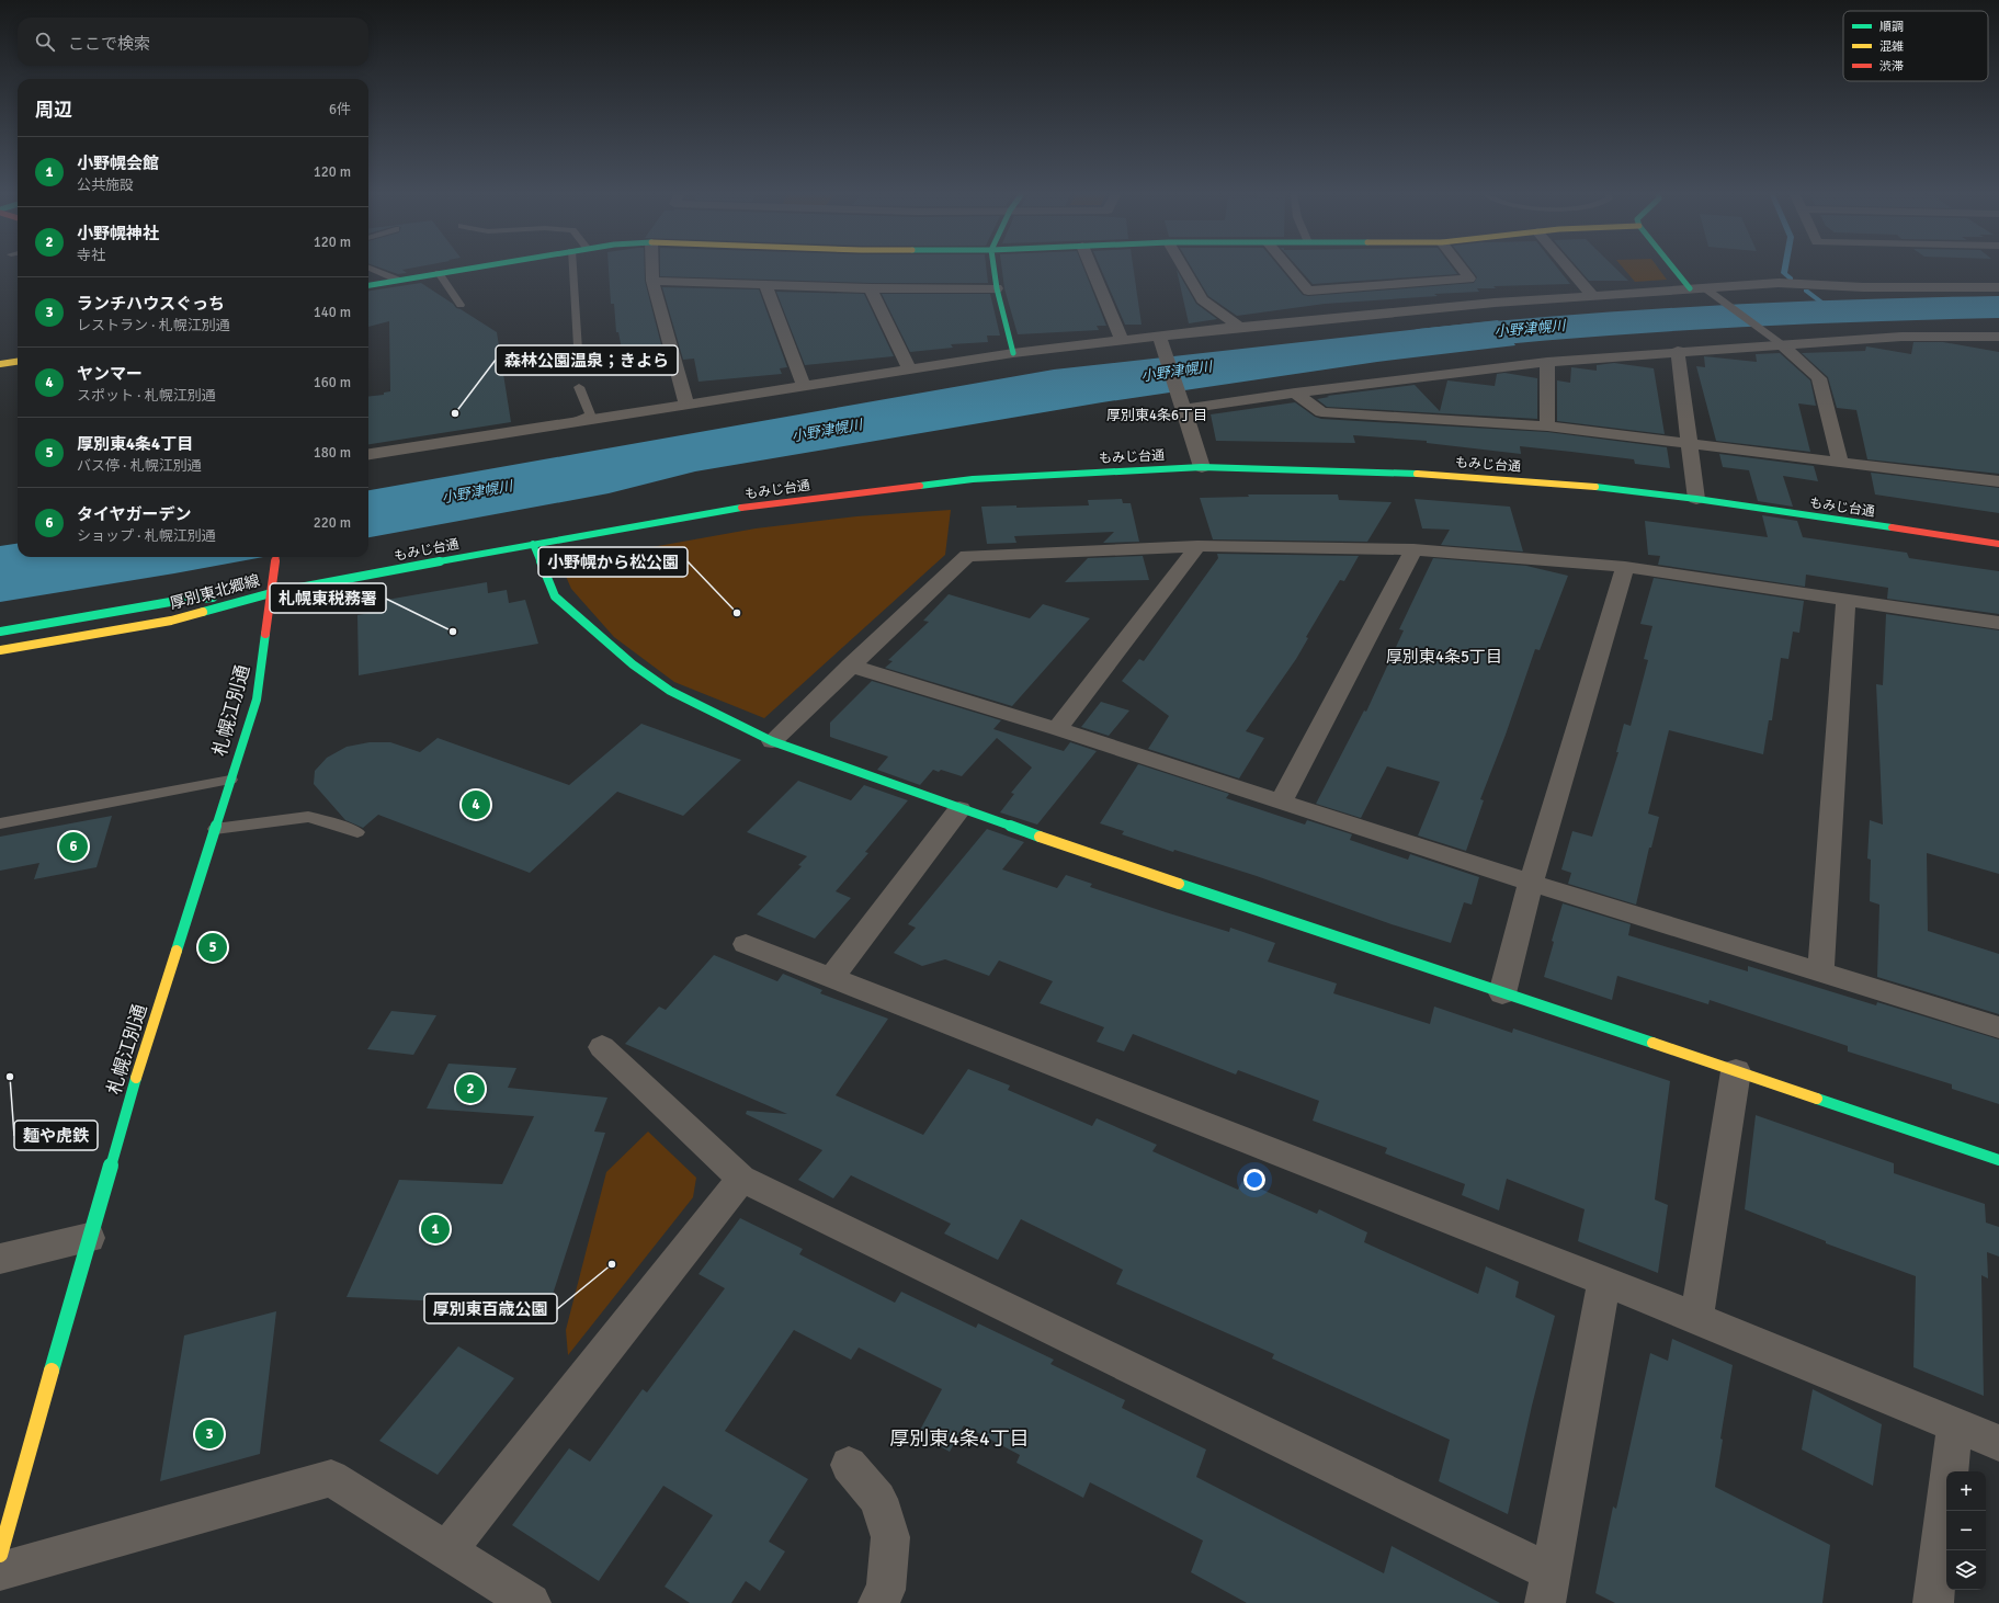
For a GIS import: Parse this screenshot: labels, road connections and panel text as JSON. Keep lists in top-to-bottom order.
{
  "streets": {
    "main road": ["もみじ台通", "厚別東北郷線", "札幌江別通"]
  },
  "crossings": [
    ["もみじ台通", "厚別東北郷線"],
    ["もみじ台通", "札幌江別通"],
    ["厚別東北郷線", "札幌江別通"]
  ],
  "districts": ["厚別東4条6丁目", "厚別東4条5丁目", "厚別東4条4丁目"],
  "water": ["小野津幌川"],
  "places": [
    "森林公園温泉；きよら",
    "小野幌から松公園",
    "札幌東税務署",
    "麺や虎鉄",
    "厚別東百歳公園"
  ],
  "legend": ["順調", "混雑", "渋滞"],
  "page": {
    "search": "ここで検索",
    "heading": ["周辺", "6件"],
    "list": [
      {
        "mark": "1",
        "name": "小野幌会館",
        "note": "公共施設",
        "value": "120 m"
      },
      {
        "mark": "2",
        "name": "小野幌神社",
        "note": "寺社",
        "value": "120 m"
      },
      {
        "mark": "3",
        "name": "ランチハウスぐっち",
        "note": "レストラン · 札幌江別通",
        "value": "140 m"
      },
      {
        "mark": "4",
        "name": "ヤンマー",
        "note": "スポット · 札幌江別通",
        "value": "160 m"
      },
      {
        "mark": "5",
        "name": "厚別東4条4丁目",
        "note": "バス停 · 札幌江別通",
        "value": "180 m"
      },
      {
        "mark": "6",
        "name": "タイヤガーデン",
        "note": "ショップ · 札幌江別通",
        "value": "220 m"
      }
    ],
    "pins": [
      "4",
      "6",
      "5",
      "2",
      "1",
      "3"
    ],
    "map_buttons": ["+", "−"]
  }
}
